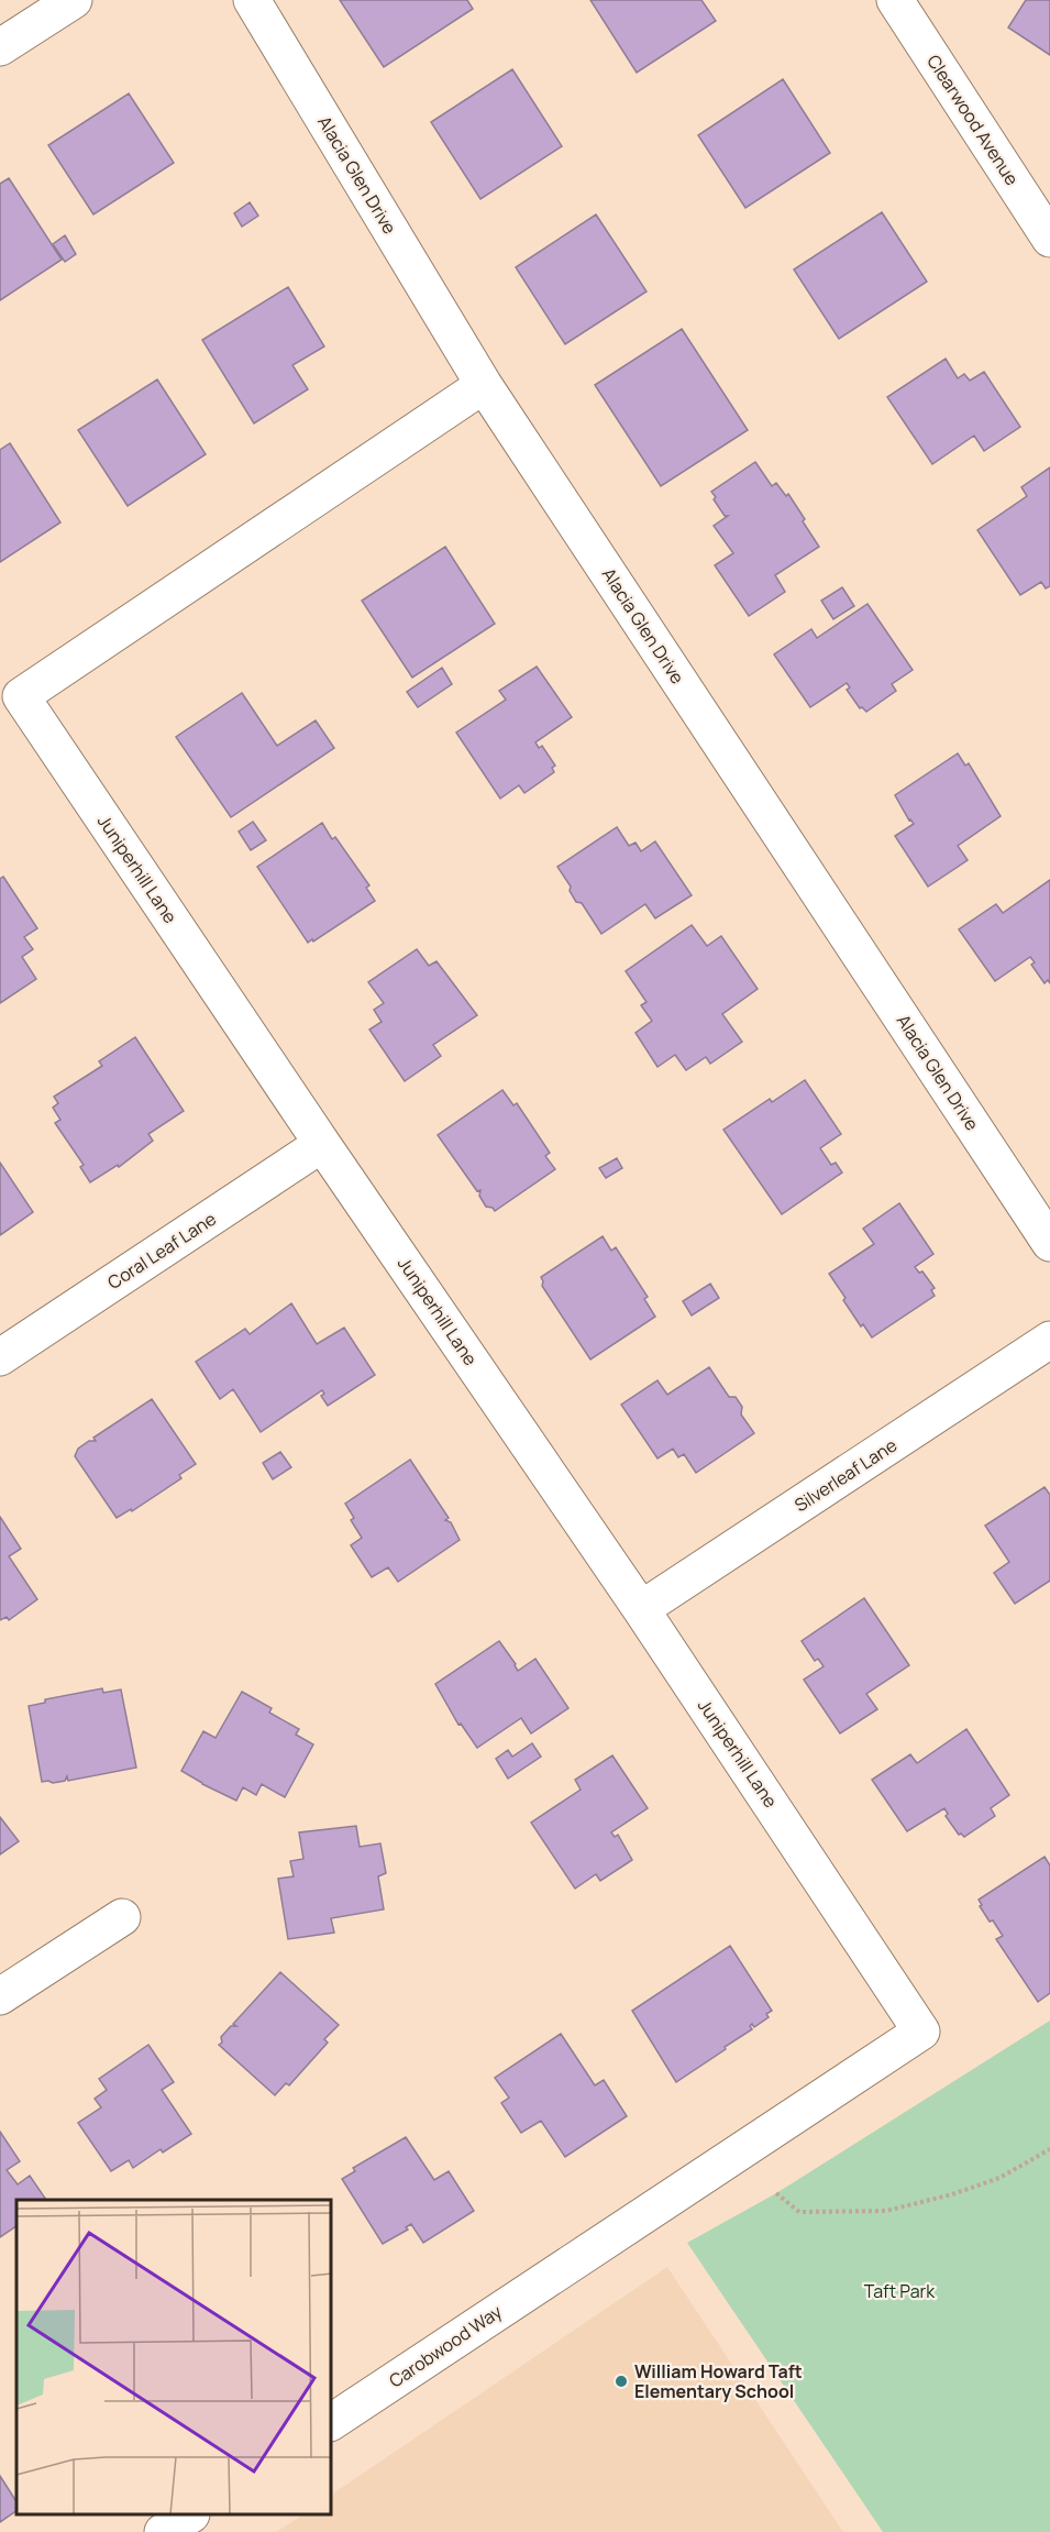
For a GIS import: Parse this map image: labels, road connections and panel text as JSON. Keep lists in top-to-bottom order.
{
  "streets": {
    "street": [
      "Clearwood Avenue",
      "Alacia Glen Drive",
      "Juniperhill Lane",
      "Coral Leaf Lane",
      "Silverleaf Lane",
      "Carobwood Way"
    ]
  },
  "crossings": [
    ["Alacia Glen Drive", "Juniperhill Lane"],
    ["Juniperhill Lane", "Coral Leaf Lane"],
    ["Juniperhill Lane", "Silverleaf Lane"],
    ["Juniperhill Lane", "Carobwood Way"]
  ],
  "parks": ["Taft Park"],
  "places": ["William Howard Taft Elementary School"]
}
